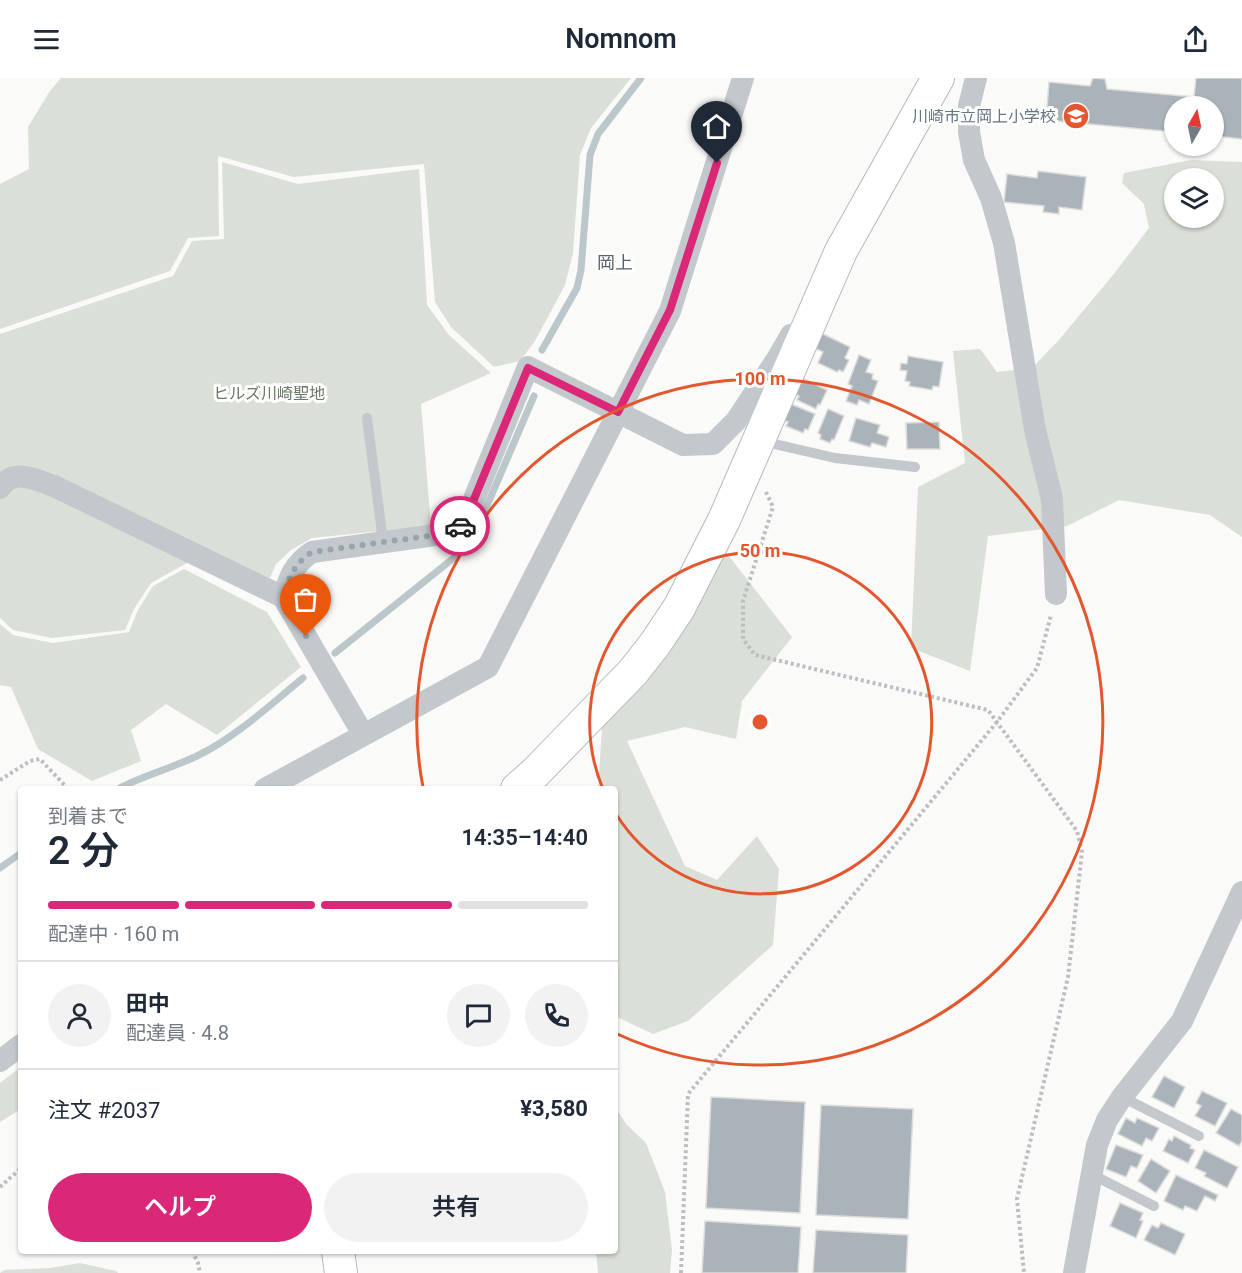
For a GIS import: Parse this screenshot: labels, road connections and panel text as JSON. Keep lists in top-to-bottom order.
{
  "districts": ["岡上"],
  "parks": ["ヒルズ川崎聖地"],
  "places": {
    "school or university": ["川崎市立岡上小学校"]
  },
  "north": "top",
  "page": {
    "header": "Nomnom",
    "heading": ["2 分", "到着まで", "14:35–14:40"],
    "panel": [
      "田中",
      "配達員 · 4.8",
      "注文 #2037",
      "¥3,580"
    ],
    "bar": "配達中 · 160 m",
    "buttons": ["ヘルプ", "共有"]
  },
  "rings": ["100 m", "50 m"]
}
